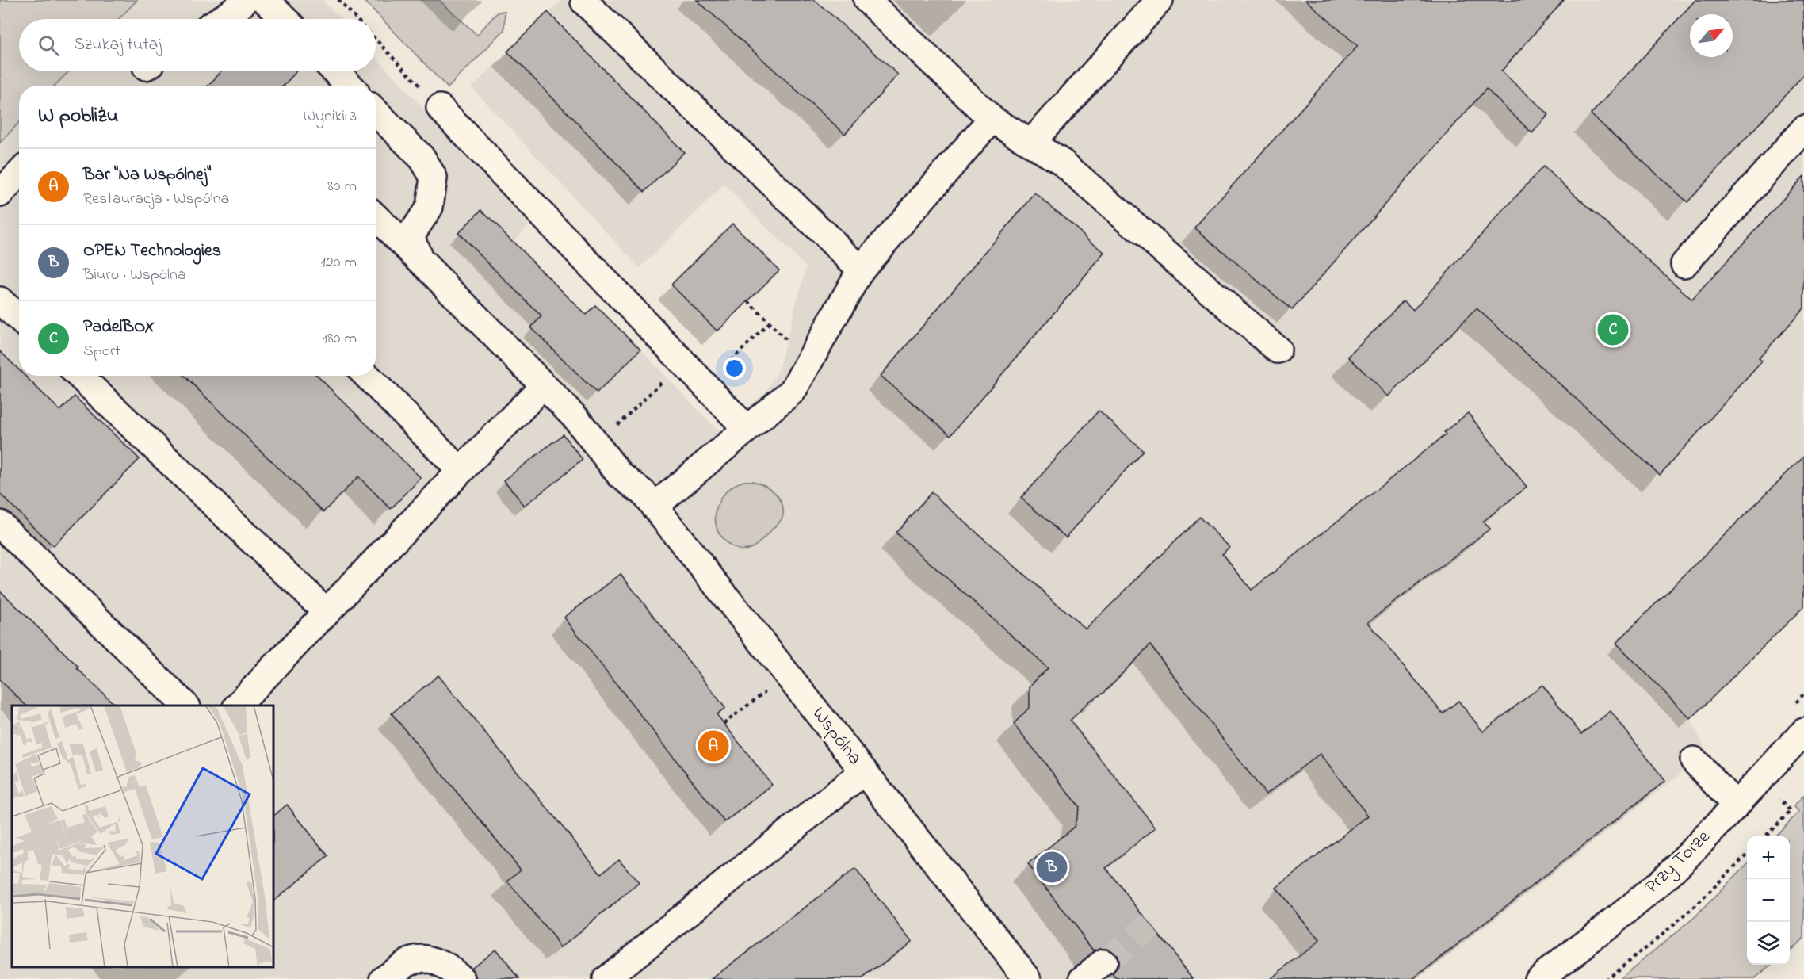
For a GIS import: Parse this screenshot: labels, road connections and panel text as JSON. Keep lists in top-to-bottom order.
{
  "streets": {
    "street": ["Wspólna", "Przy Torze"]
  },
  "north": "top right",
  "page": {
    "search": "Szukaj tutaj",
    "heading": ["W pobliżu", "Wyniki: 3"],
    "list": [
      {
        "mark": "A",
        "name": "Bar \"Na Wspólnej\"",
        "note": "Restauracja · Wspólna",
        "value": "80 m"
      },
      {
        "mark": "B",
        "name": "OPEN Technologies",
        "note": "Biuro · Wspólna",
        "value": "120 m"
      },
      {
        "mark": "C",
        "name": "PadelBOX",
        "note": "Sport",
        "value": "180 m"
      }
    ],
    "pins": ["C", "A", "B"],
    "map_buttons": ["+", "−"]
  }
}
